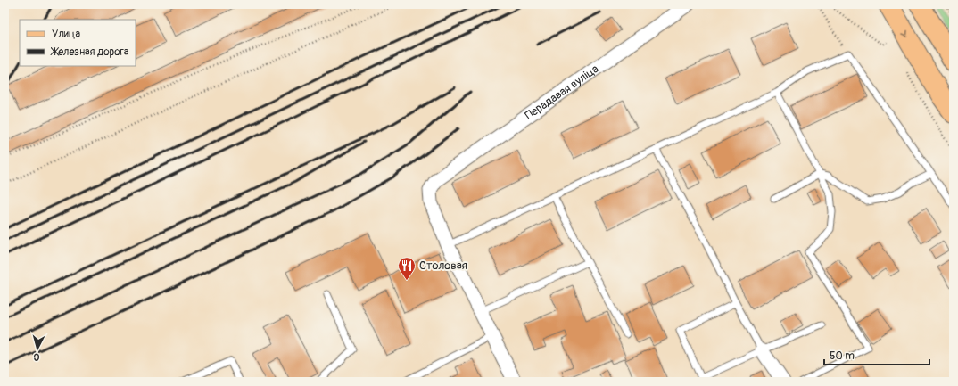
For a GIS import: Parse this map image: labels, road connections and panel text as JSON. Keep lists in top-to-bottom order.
{
  "streets": {
    "street": ["Перадавая вуліца"]
  },
  "places": {
    "restaurant": ["Столовая"]
  },
  "legend": ["Улица", "Железная дорога"],
  "scale_bar": "50 m",
  "north": "bottom"
}
